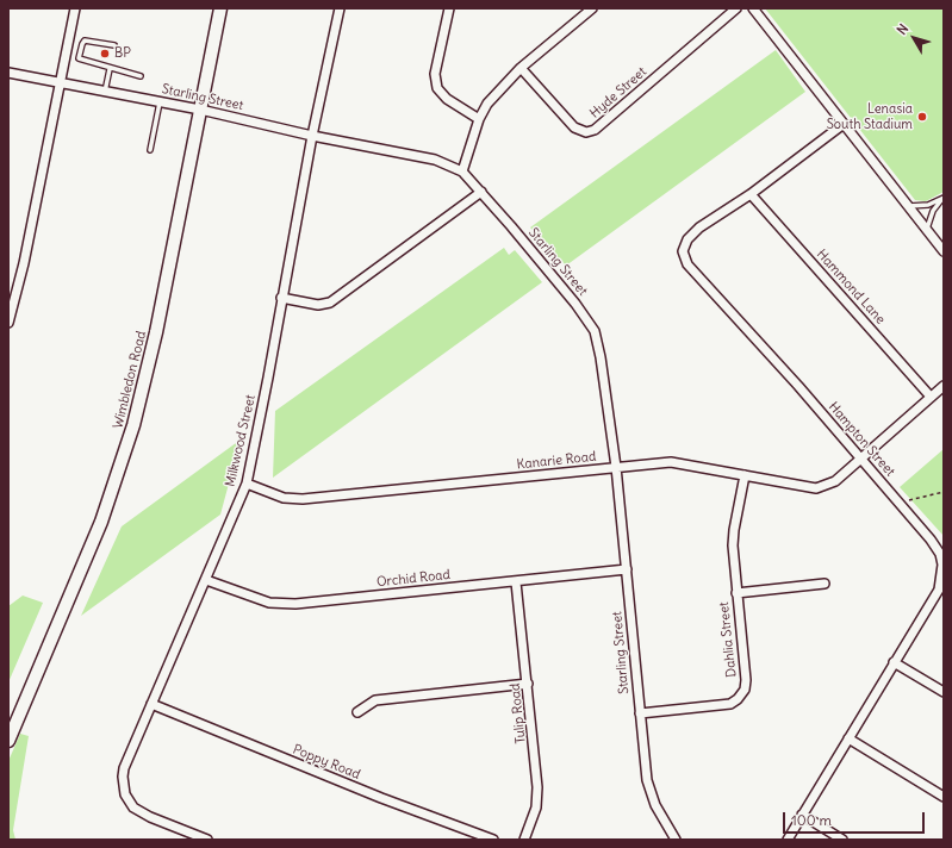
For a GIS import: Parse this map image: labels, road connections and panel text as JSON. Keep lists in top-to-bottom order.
{
  "streets": {
    "street": [
      "Hyde Street",
      "Starling Street",
      "Hammond Lane",
      "Wimbledon Road",
      "Hampton Street",
      "Milkwood Street",
      "Kanarie Road",
      "Orchid Road",
      "Dahlia Street",
      "Tulip Road",
      "Poppy Road"
    ]
  },
  "crossings": [
    ["Starling Street", "Wimbledon Road"],
    ["Starling Street", "Milkwood Street"],
    ["Starling Street", "Kanarie Road"],
    ["Starling Street", "Orchid Road"],
    ["Starling Street", "Dahlia Street"],
    ["Hammond Lane", "Hampton Street"],
    ["Hammond Lane", "Kanarie Road"],
    ["Hampton Street", "Kanarie Road"],
    ["Milkwood Street", "Kanarie Road"],
    ["Milkwood Street", "Orchid Road"],
    ["Milkwood Street", "Poppy Road"],
    ["Kanarie Road", "Dahlia Street"],
    ["Orchid Road", "Tulip Road"]
  ],
  "places": ["BP", "Lenasia South Stadium"],
  "scale_bar": "100 m",
  "north": "top left"
}
